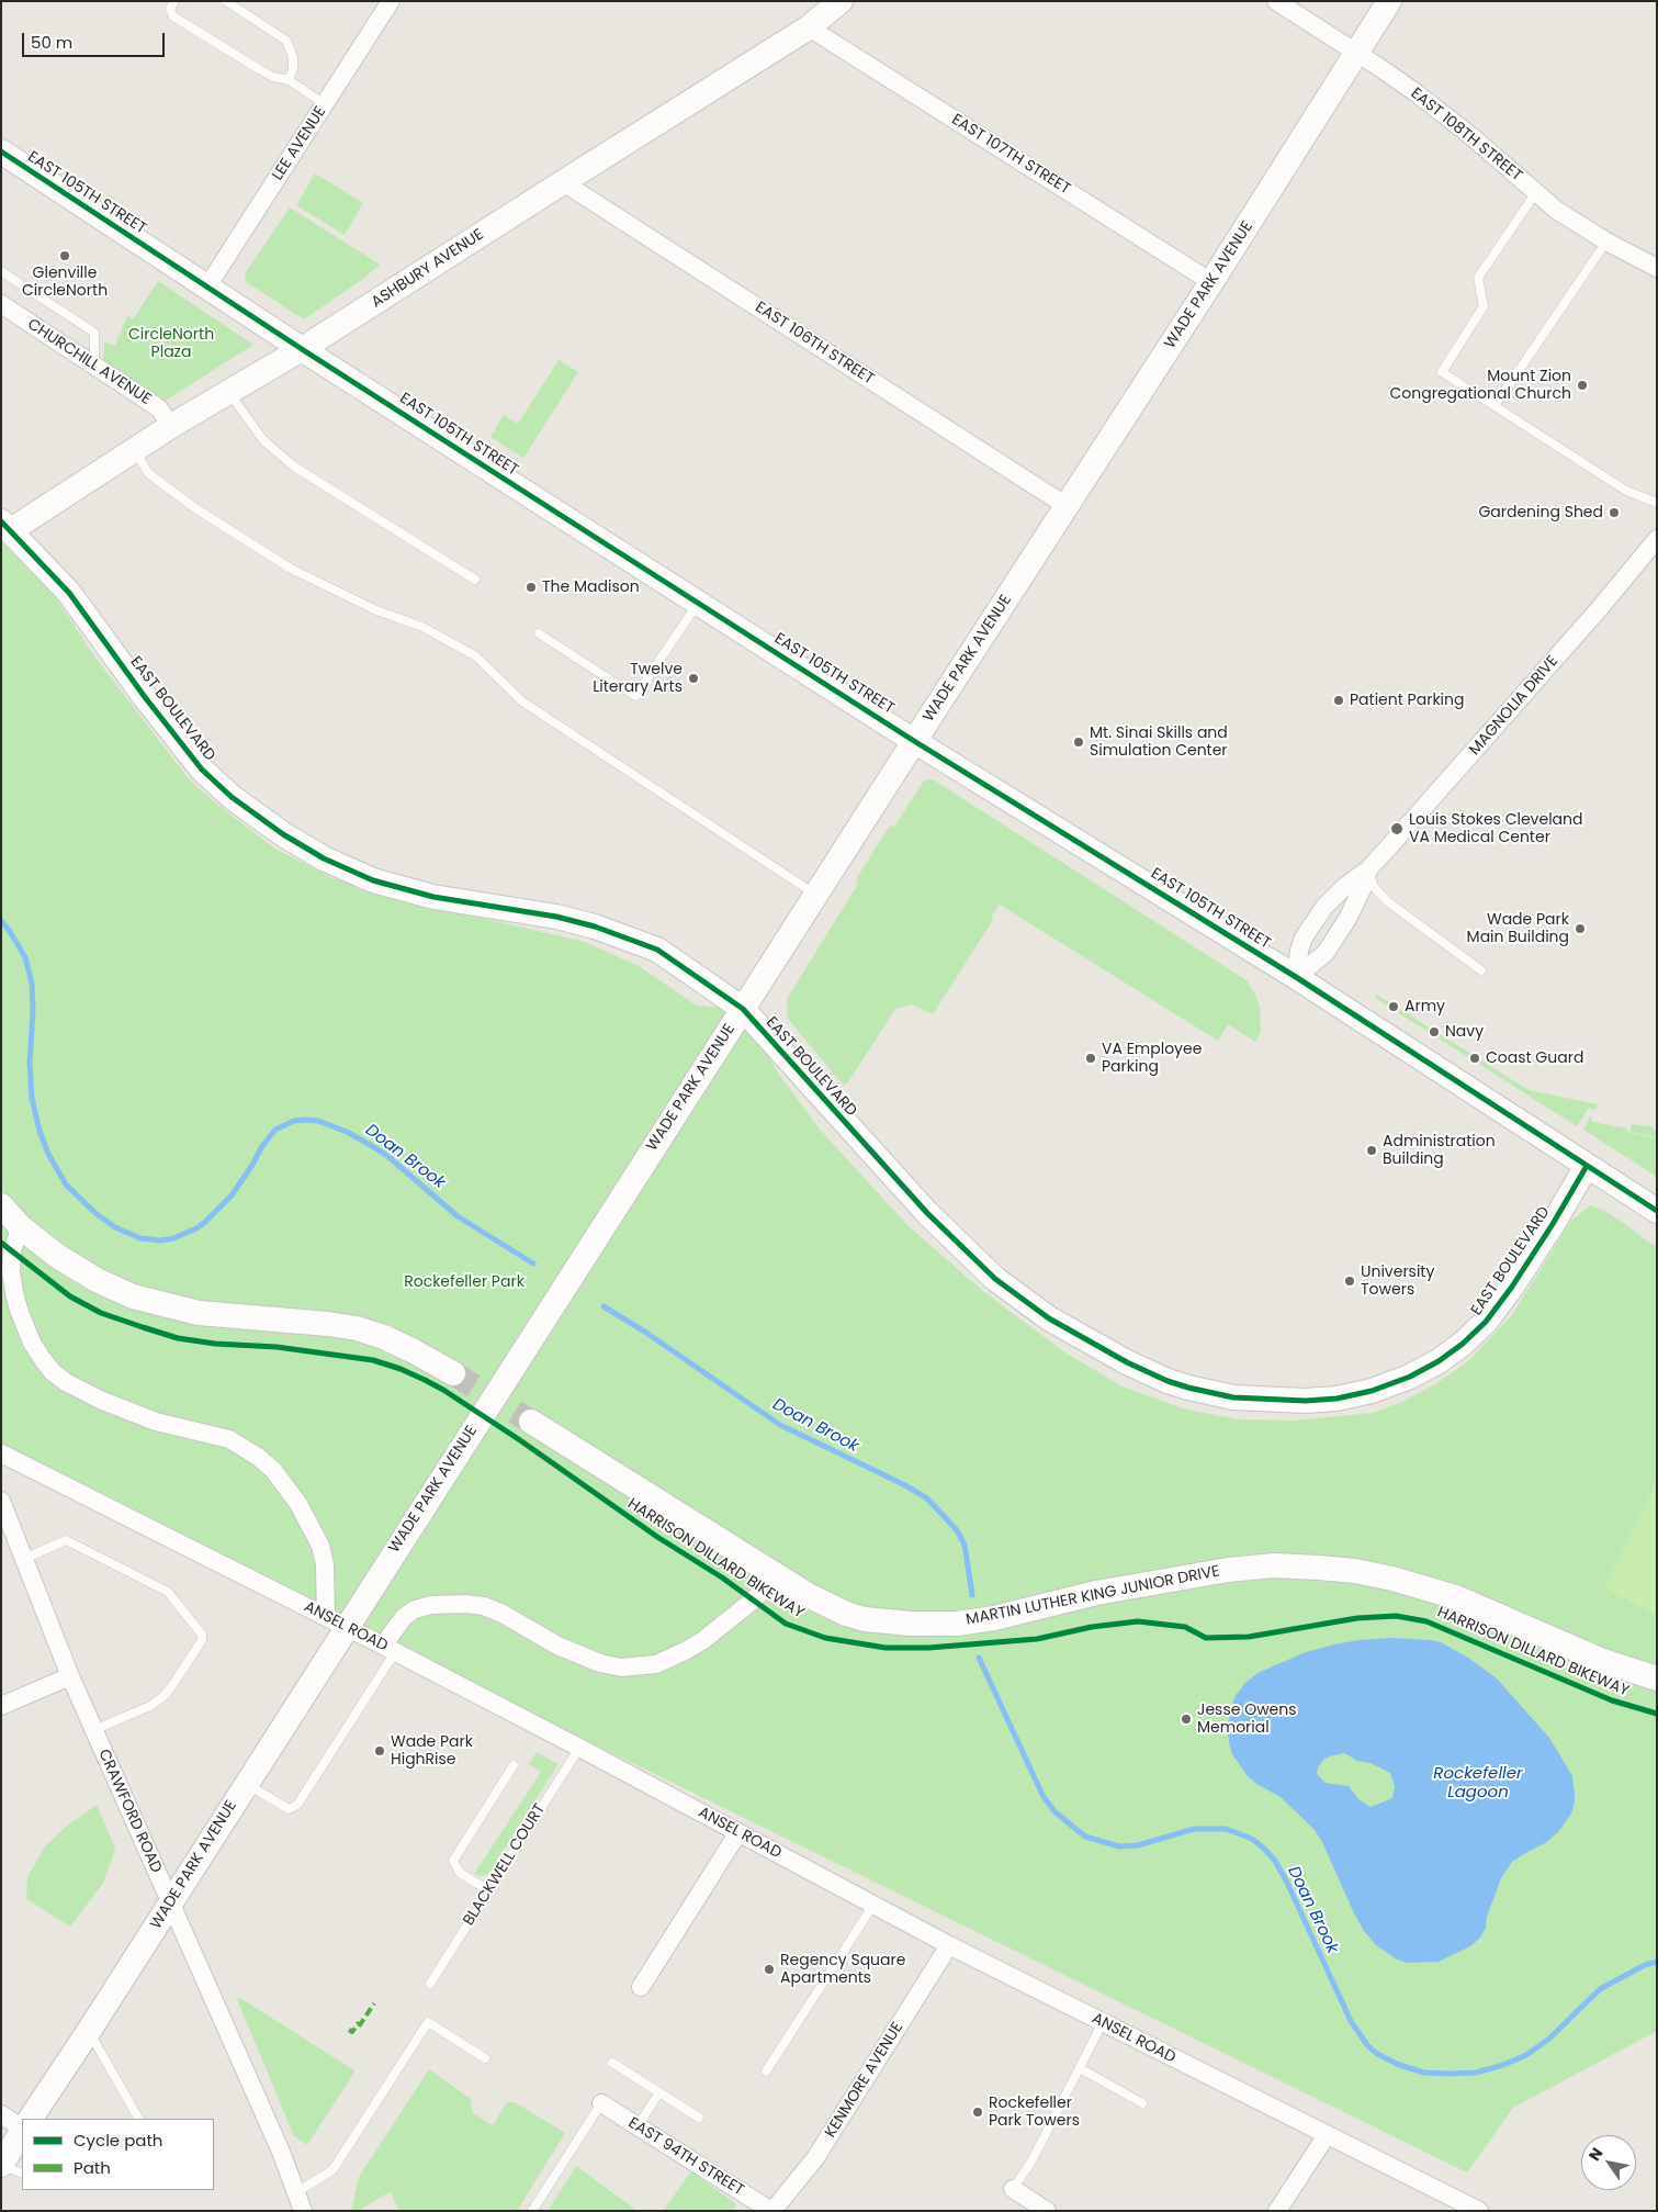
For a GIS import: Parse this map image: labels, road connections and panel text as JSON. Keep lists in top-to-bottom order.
{
  "streets": {
    "street": [
      "EAST 108TH STREET",
      "LEE AVENUE",
      "EAST 107TH STREET",
      "EAST 105TH STREET",
      "ASHBURY AVENUE",
      "WADE PARK AVENUE",
      "EAST 106TH STREET",
      "CHURCHILL AVENUE",
      "MAGNOLIA DRIVE",
      "EAST BOULEVARD",
      "MARTIN LUTHER KING JUNIOR DRIVE",
      "ANSEL ROAD",
      "CRAWFORD ROAD",
      "KENMORE AVENUE",
      "EAST 94TH STREET"
    ],
    "lane": ["BLACKWELL COURT"],
    "cycle path": ["HARRISON DILLARD BIKEWAY"]
  },
  "crossings": [
    ["EAST 108TH STREET", "WADE PARK AVENUE"],
    ["LEE AVENUE", "EAST 105TH STREET"],
    ["EAST 107TH STREET", "ASHBURY AVENUE"],
    ["EAST 107TH STREET", "WADE PARK AVENUE"],
    ["EAST 105TH STREET", "ASHBURY AVENUE"],
    ["EAST 105TH STREET", "WADE PARK AVENUE"],
    ["EAST 105TH STREET", "MAGNOLIA DRIVE"],
    ["EAST 105TH STREET", "EAST BOULEVARD"],
    ["ASHBURY AVENUE", "EAST 106TH STREET"],
    ["ASHBURY AVENUE", "CHURCHILL AVENUE"],
    ["ASHBURY AVENUE", "EAST BOULEVARD"],
    ["WADE PARK AVENUE", "EAST 106TH STREET"],
    ["WADE PARK AVENUE", "EAST BOULEVARD"],
    ["WADE PARK AVENUE", "ANSEL ROAD"],
    ["WADE PARK AVENUE", "CRAWFORD ROAD"],
    ["ANSEL ROAD", "BLACKWELL COURT"],
    ["ANSEL ROAD", "KENMORE AVENUE"],
    ["KENMORE AVENUE", "EAST 94TH STREET"]
  ],
  "water": ["Doan Brook", "Rockefeller Lagoon"],
  "parks": ["CircleNorth Plaza", "Rockefeller Park"],
  "places": [
    "Glenville CircleNorth",
    "Mount Zion Congregational Church",
    "Gardening Shed",
    "The Madison",
    "Twelve Literary Arts",
    "Patient Parking",
    "Mt. Sinai Skills and Simulation Center",
    "Louis Stokes Cleveland VA Medical Center",
    "Wade Park Main Building",
    "Army",
    "Navy",
    "VA Employee Parking",
    "Coast Guard",
    "Administration Building",
    "University Towers",
    "Jesse Owens Memorial",
    "Wade Park HighRise",
    "Regency Square Apartments",
    "Rockefeller Park Towers"
  ],
  "legend": ["Cycle path", "Path"],
  "scale_bar": "50 m",
  "north": "top left"
}
